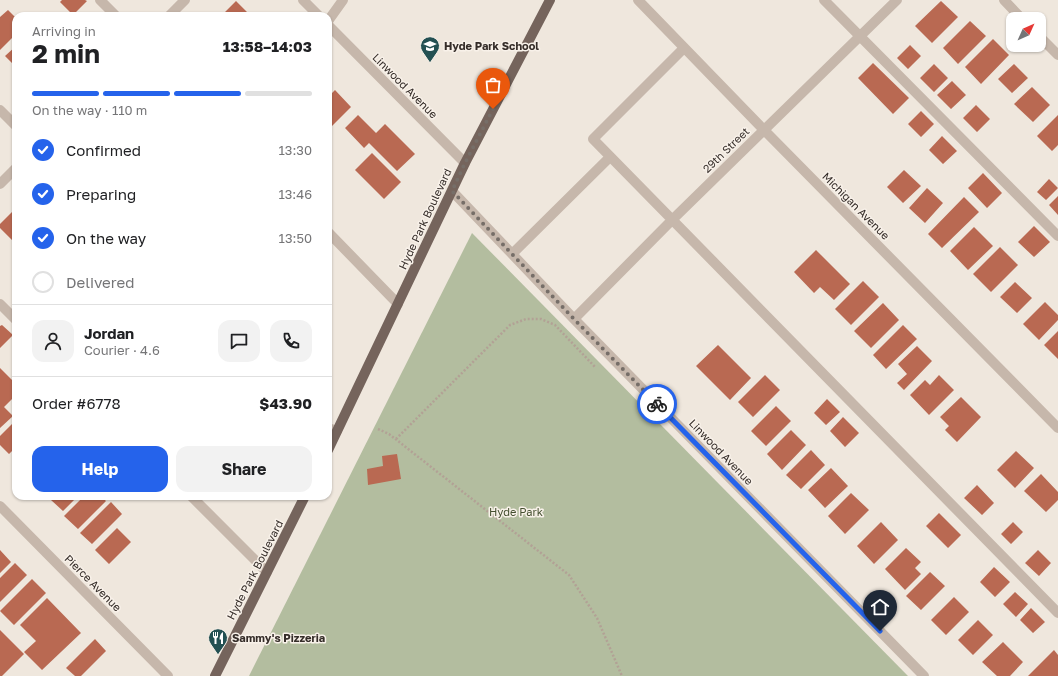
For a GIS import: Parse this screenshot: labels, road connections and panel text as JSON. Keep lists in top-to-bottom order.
{
  "streets": {
    "main road": ["Hyde Park Boulevard"],
    "street": [
      "Linwood Avenue",
      "29th Street",
      "Michigan Avenue",
      "Pierce Avenue"
    ]
  },
  "crossings": [
    ["Linwood Avenue", "29th Street"],
    ["Linwood Avenue", "Hyde Park Boulevard"],
    ["29th Street", "Michigan Avenue"]
  ],
  "parks": ["Hyde Park"],
  "places": {
    "school or university": ["Hyde Park School"],
    "restaurant": ["Sammy's Pizzeria"]
  },
  "north": "top right",
  "page": {
    "heading": ["2 min", "Arriving in", "13:58–14:03"],
    "panel": [
      "Jordan",
      "Courier · 4.6",
      "Order #6778",
      "$43.90"
    ],
    "bar": "On the way · 110 m",
    "list": [
      ["Confirmed", "13:30"],
      ["Preparing", "13:46"],
      ["On the way", "13:50"],
      "Delivered"
    ],
    "buttons": ["Help", "Share"]
  }
}
